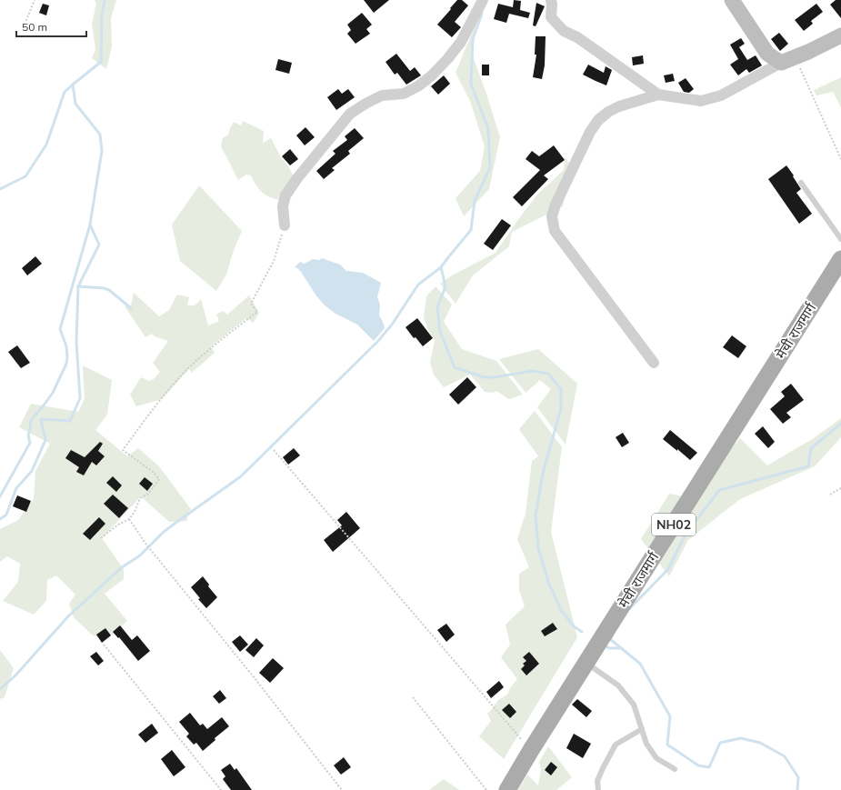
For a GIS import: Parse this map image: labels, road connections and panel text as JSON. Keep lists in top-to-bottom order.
{
  "streets": {
    "main road": ["मेची राजमार्ग", "NH02"]
  },
  "scale_bar": "50 m"
}
